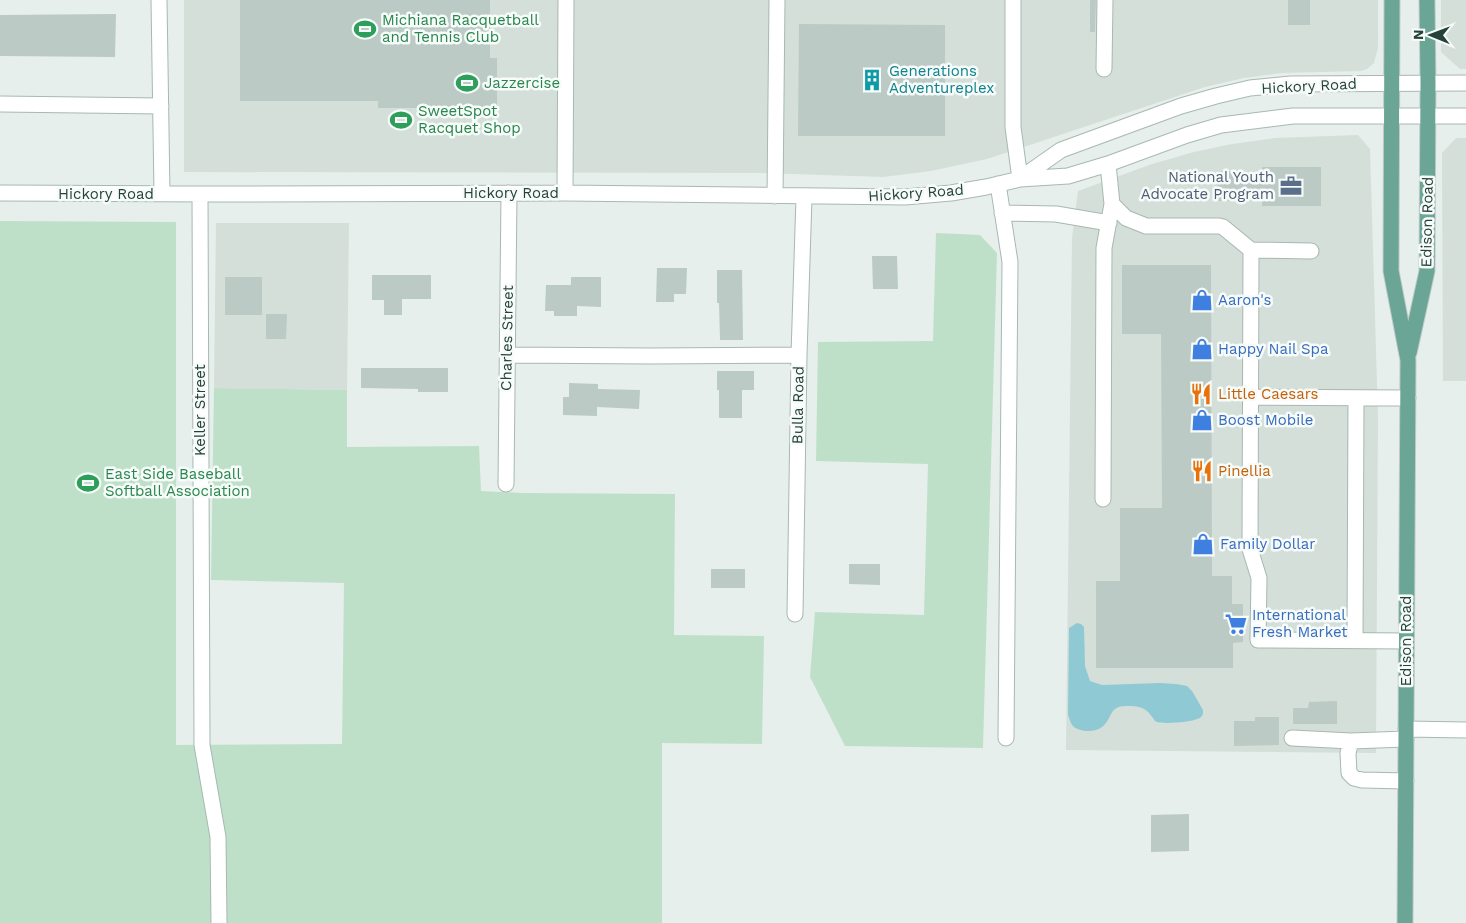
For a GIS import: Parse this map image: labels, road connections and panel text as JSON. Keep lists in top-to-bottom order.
{
  "streets": {
    "main road": ["Edison Road"],
    "street": [
      "Hickory Road",
      "Charles Street",
      "Bulla Road",
      "Keller Street"
    ]
  },
  "crossings": [
    ["Hickory Road", "Edison Road"],
    ["Hickory Road", "Charles Street"],
    ["Hickory Road", "Bulla Road"],
    ["Hickory Road", "Keller Street"]
  ],
  "places": {
    "sports": [
      "Michiana Racquetball and Tennis Club",
      "Jazzercise",
      "SweetSpot Racquet Shop",
      "East Side Baseball Softball Association"
    ],
    "building": ["Generations Adventureplex"],
    "office": ["National Youth Advocate Program"],
    "shop": [
      "Aaron's",
      "Happy Nail Spa",
      "Boost Mobile",
      "Family Dollar"
    ],
    "restaurant": ["Little Caesars", "Pinellia"],
    "supermarket": ["International Fresh Market"]
  },
  "north": "left"
}
